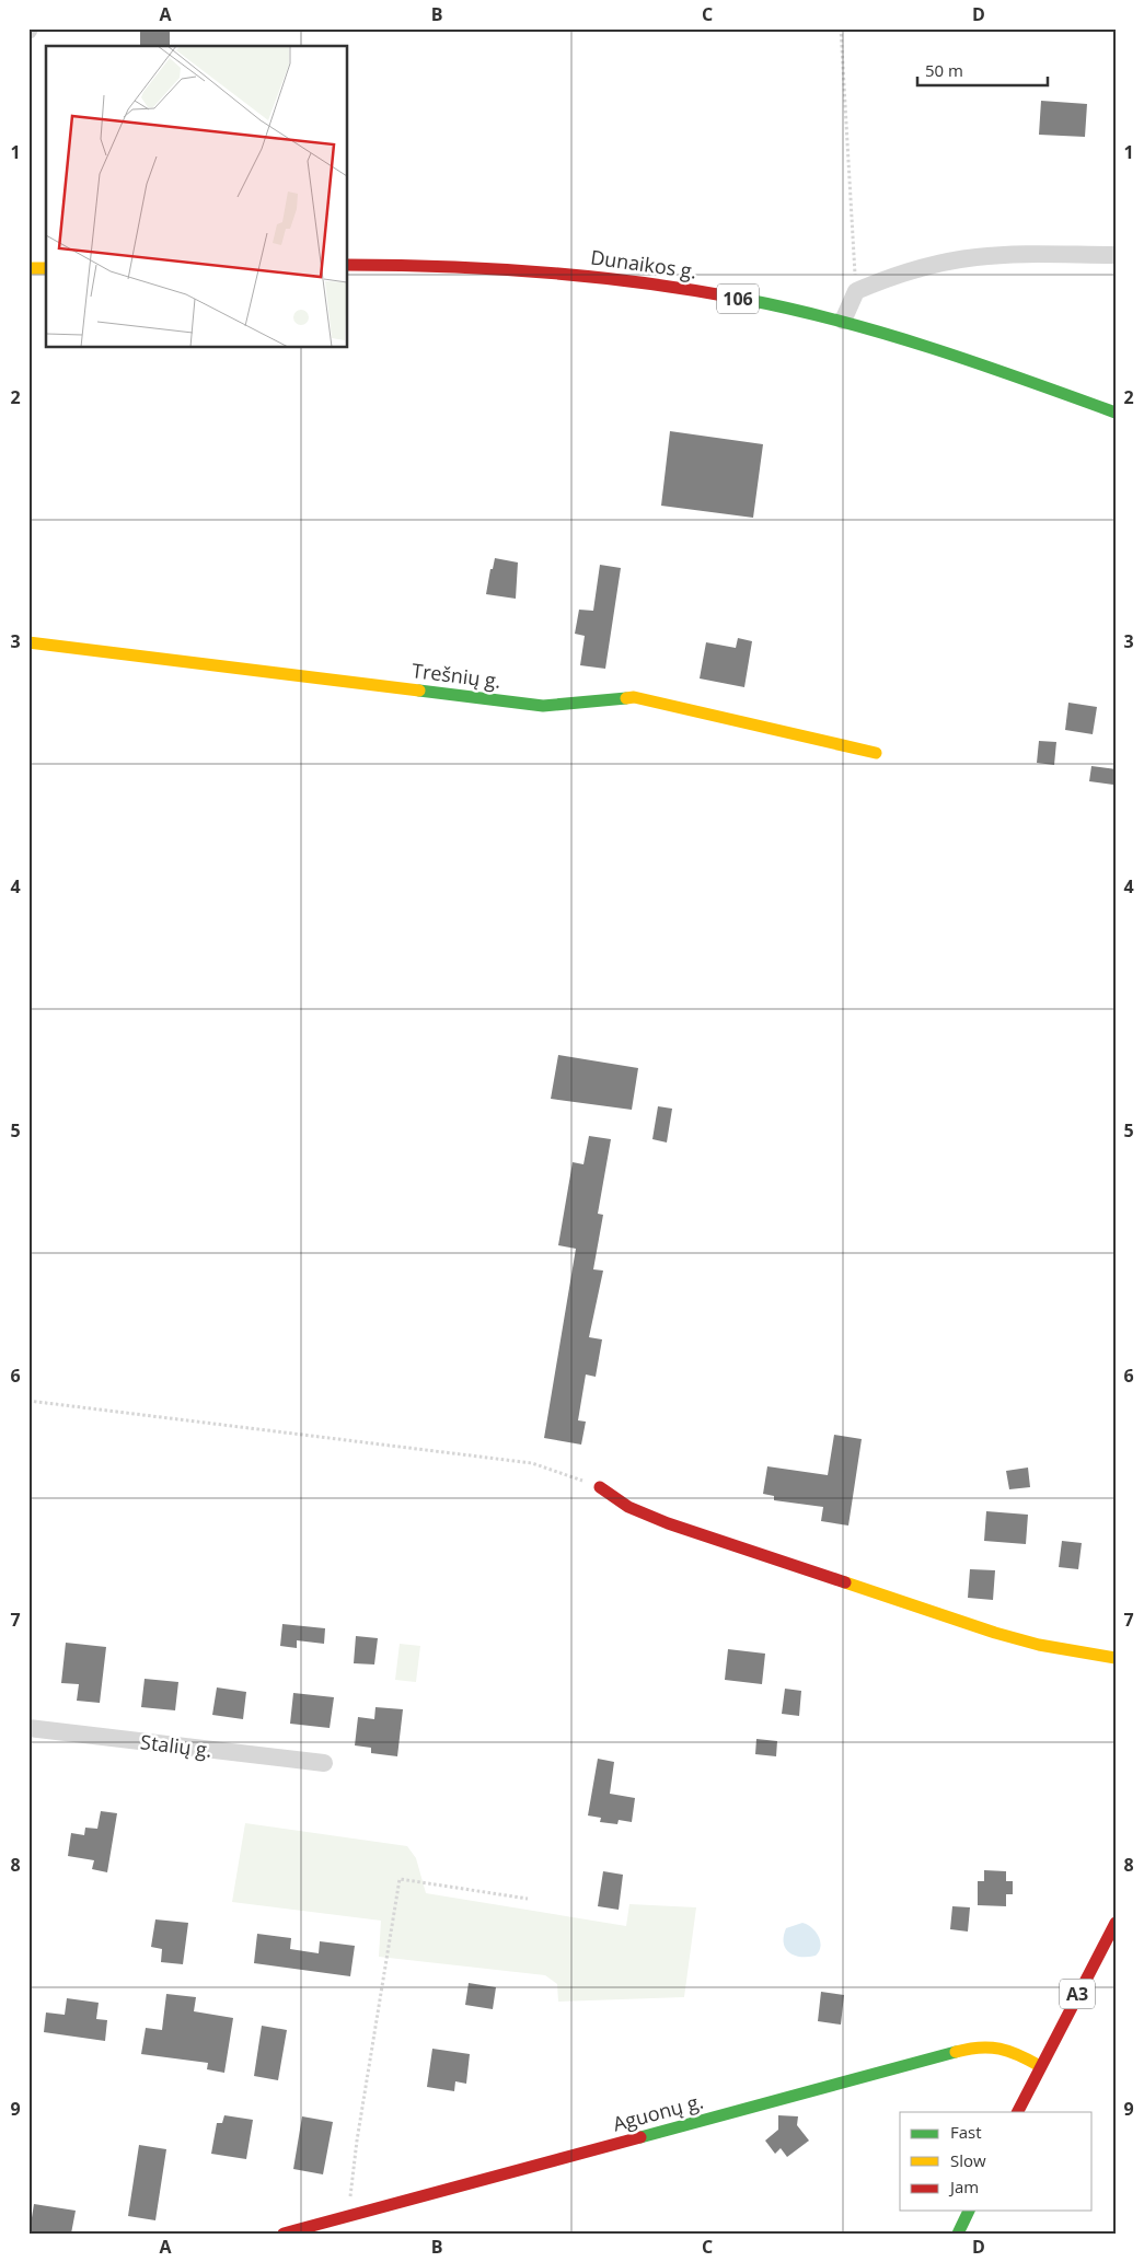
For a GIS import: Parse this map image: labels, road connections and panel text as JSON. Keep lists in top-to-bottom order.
{
  "streets": {
    "main road": [
      "Dunaikos g.",
      "106",
      "Trešnių g.",
      "A3",
      "Aguonų g."
    ],
    "street": ["Stalių g."]
  },
  "crossings": [
    ["A3", "Aguonų g."]
  ],
  "legend": ["Fast", "Slow", "Jam"],
  "scale_bar": "50 m",
  "grid": {
    "columns": [
      "A",
      "B",
      "C",
      "D"
    ],
    "rows": [
      "1",
      "2",
      "3",
      "4",
      "5",
      "6",
      "7",
      "8",
      "9"
    ]
  }
}
